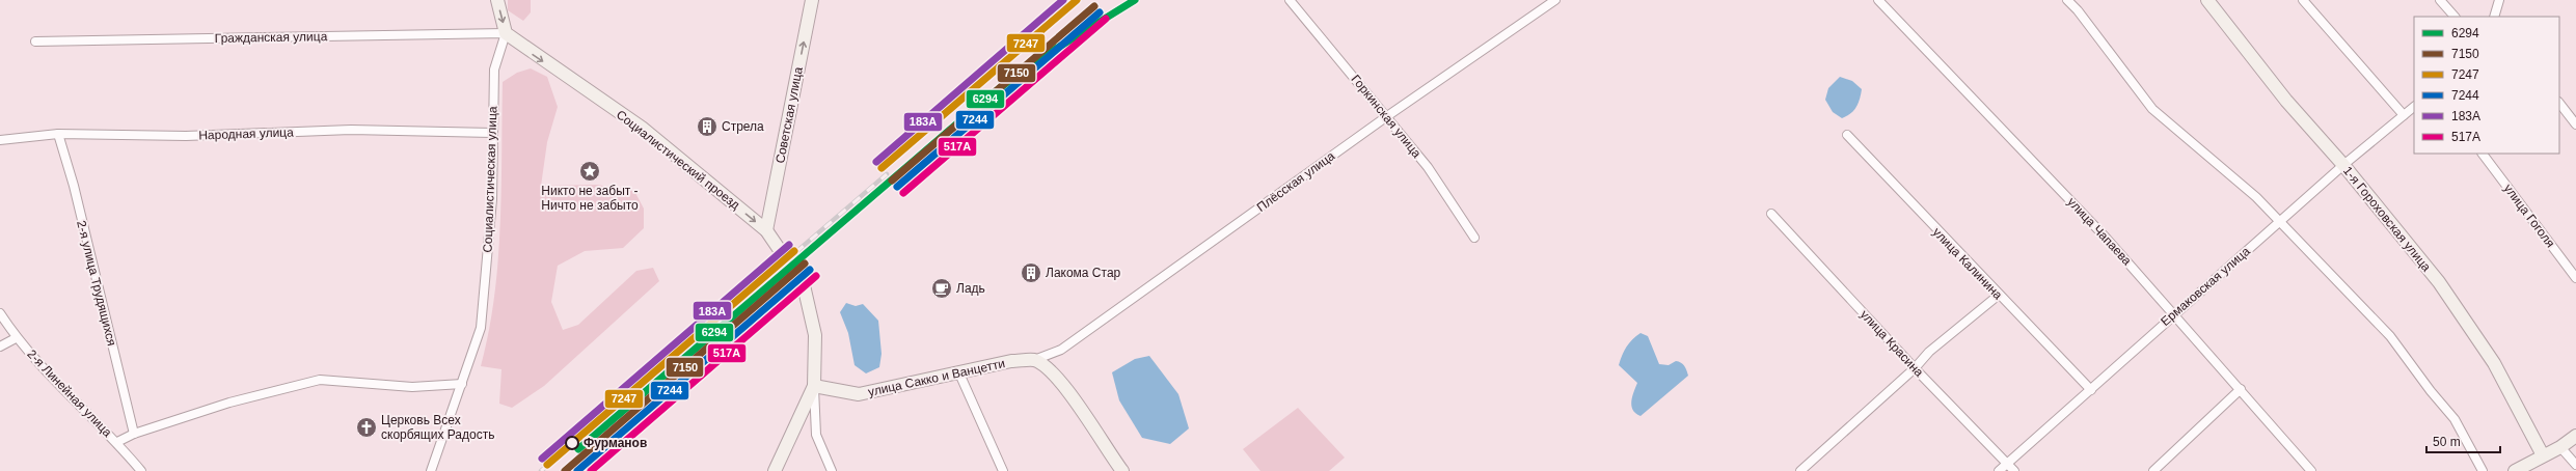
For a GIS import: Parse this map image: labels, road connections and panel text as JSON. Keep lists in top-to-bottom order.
{
  "streets": {
    "main road": [
      "Советская улица",
      "Социалистический проезд",
      "1-я Гороховская улица",
      "улица Сакко и Ванцетти"
    ],
    "street": [
      "Гражданская улица",
      "Горкинская улица",
      "Народная улица",
      "Социалистическая улица",
      "Плёсская улица",
      "улица Гоголя",
      "улица Чапаева",
      "улица Калинина",
      "2-я улица Трудящихся",
      "Ермаковская улица",
      "улица Красина",
      "2-я Линейная улица"
    ]
  },
  "crossings": [
    ["Гражданская улица", "Социалистический проезд"],
    ["Гражданская улица", "Социалистическая улица"],
    ["Советская улица", "Социалистический проезд"],
    ["Горкинская улица", "Плёсская улица"],
    ["Народная улица", "Социалистическая улица"],
    ["Народная улица", "2-я улица Трудящихся"],
    ["Социалистический проезд", "Социалистическая улица"],
    ["Социалистический проезд", "улица Сакко и Ванцетти"],
    ["Плёсская улица", "улица Сакко и Ванцетти"],
    ["1-я Гороховская улица", "Ермаковская улица"],
    ["улица Чапаева", "Ермаковская улица"],
    ["улица Калинина", "Ермаковская улица"],
    ["Ермаковская улица", "улица Красина"]
  ],
  "one_way": ["Советская улица", "Социалистический проезд"],
  "places": {
    "building": ["Стрела", "Лакома Стар"],
    "place": ["Никто не забыт - Ничто не забыто"],
    "cafe": ["Ладь"],
    "church": ["Церковь Всех скорбящих Радость"],
    "other": ["Фурманов"]
  },
  "lines": [
    "transit line 6294",
    "transit line 7247",
    "transit line 183А",
    "transit line 7150",
    "transit line 7244",
    "transit line 517А"
  ],
  "legend": [
    "6294",
    "7150",
    "7247",
    "7244",
    "183А",
    "517А"
  ],
  "scale_bar": "50 m"
}
